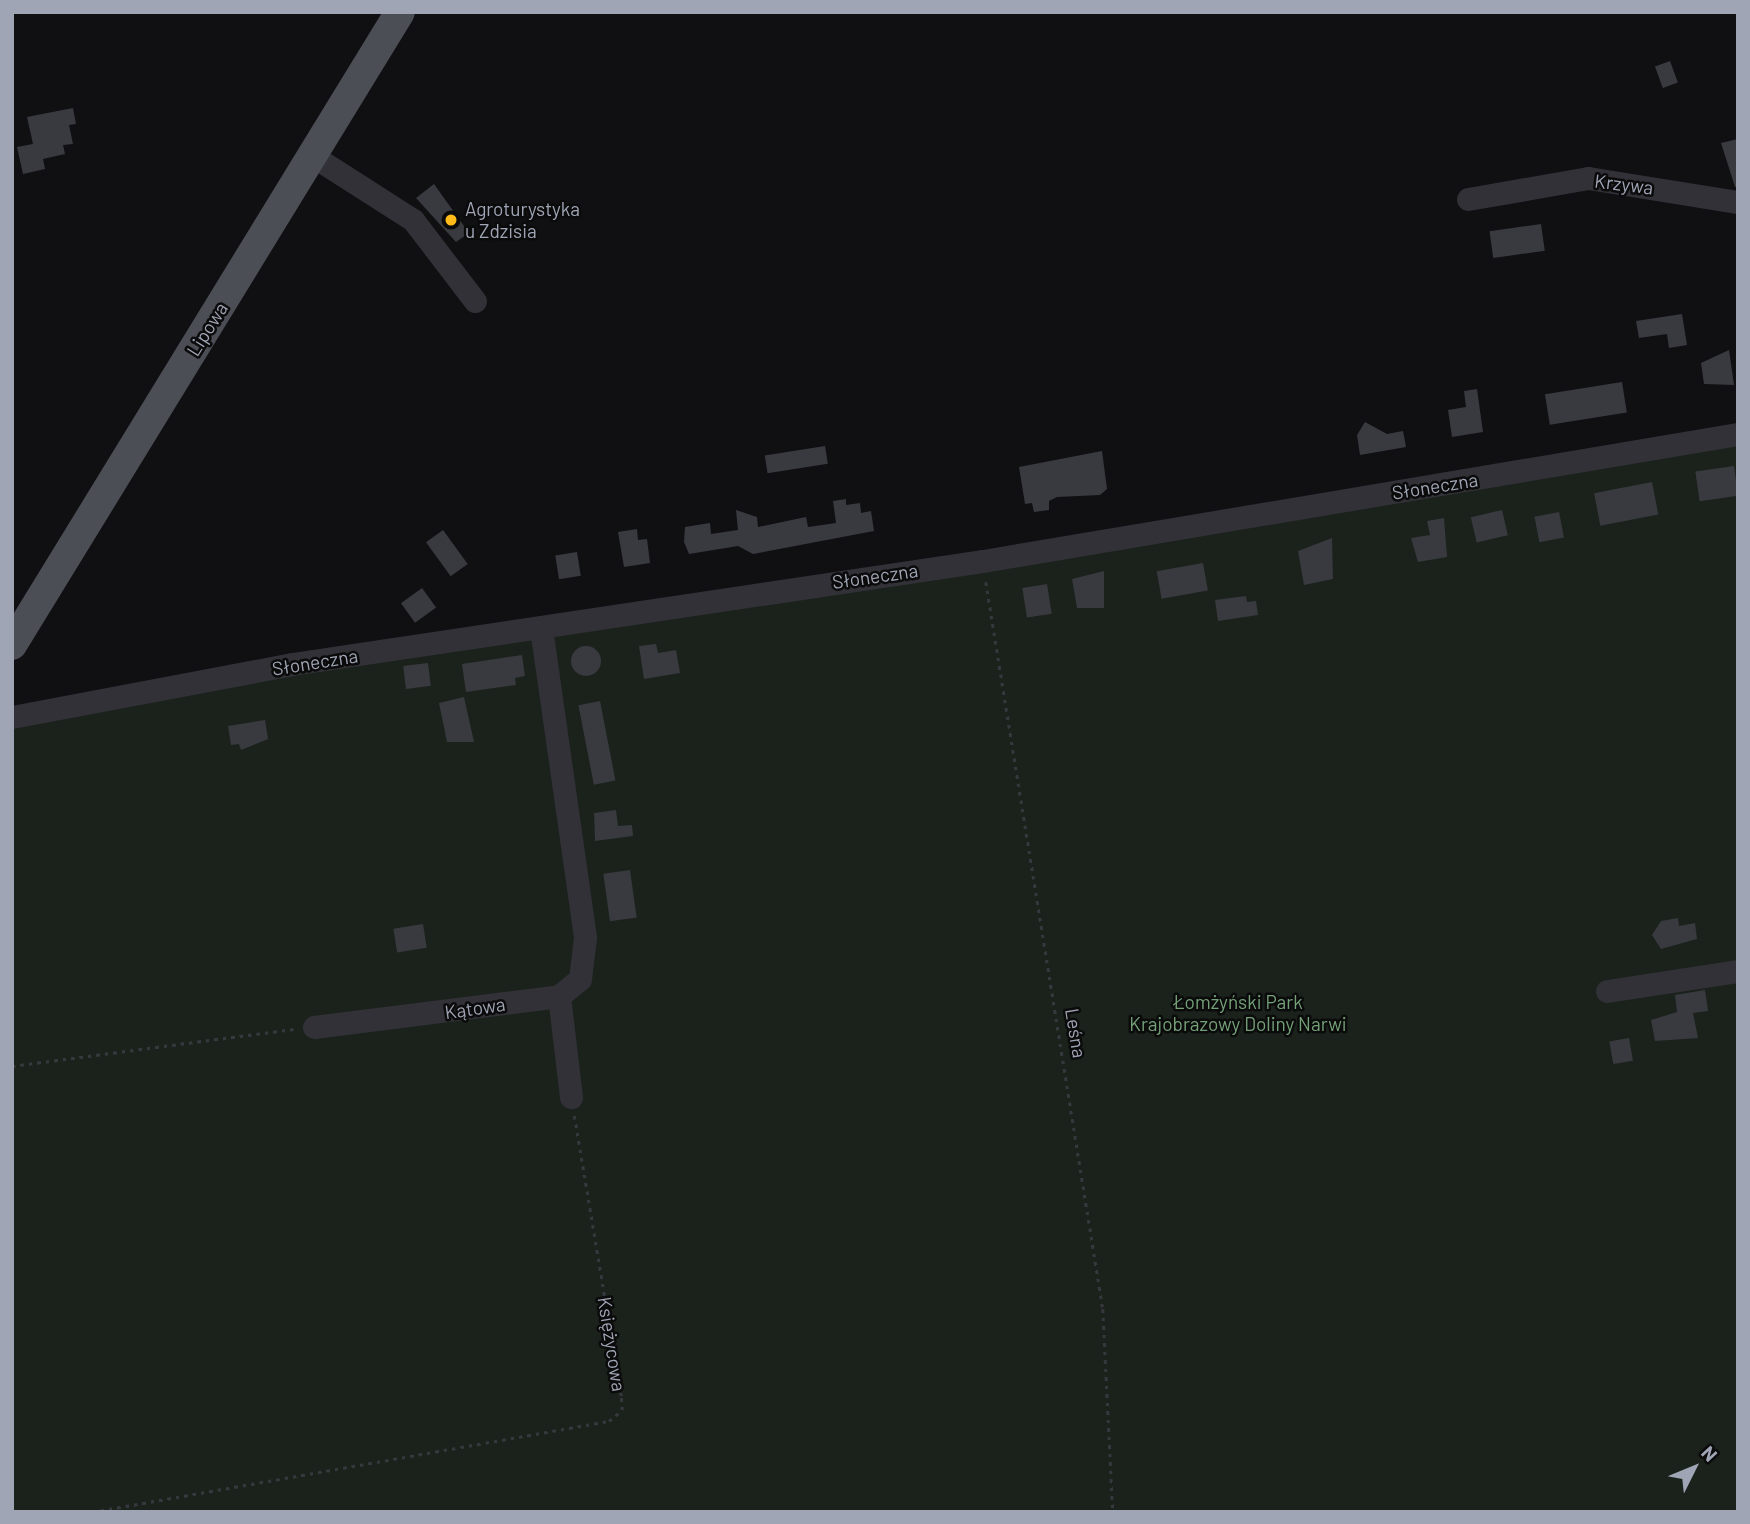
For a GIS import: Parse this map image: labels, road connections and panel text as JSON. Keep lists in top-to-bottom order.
{
  "streets": {
    "main road": ["Lipowa"],
    "street": ["Krzywa", "Słoneczna", "Kątowa"],
    "path": ["Leśna", "Księżycowa"]
  },
  "crossings": [
    ["Słoneczna", "Leśna"]
  ],
  "parks": ["Łomżyński Park Krajobrazowy Doliny Narwi"],
  "places": ["Agroturystyka u Zdzisia"],
  "north": "top right"
}
